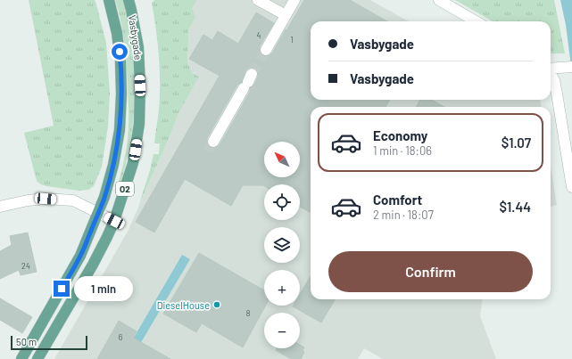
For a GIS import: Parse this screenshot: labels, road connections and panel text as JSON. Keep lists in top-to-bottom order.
{
  "streets": {
    "main road": ["Vasbygade", "O2"]
  },
  "places": ["DieselHouse"],
  "house_numbers": [
    "4",
    "1",
    "24",
    "8",
    "6"
  ],
  "scale_bar": "50 m",
  "north": "top left",
  "page": {
    "banner": ["Vasbygade", "Vasbygade"],
    "list": [
      {
        "name": "Economy",
        "note": "1 min · 18:06",
        "value": "$1.07"
      },
      {
        "name": "Comfort",
        "note": "2 min · 18:07",
        "value": "$1.44"
      }
    ],
    "map_buttons": ["+", "−"],
    "buttons": "Confirm",
    "bubble": "1 min",
    "scale": "50 m"
  }
}
